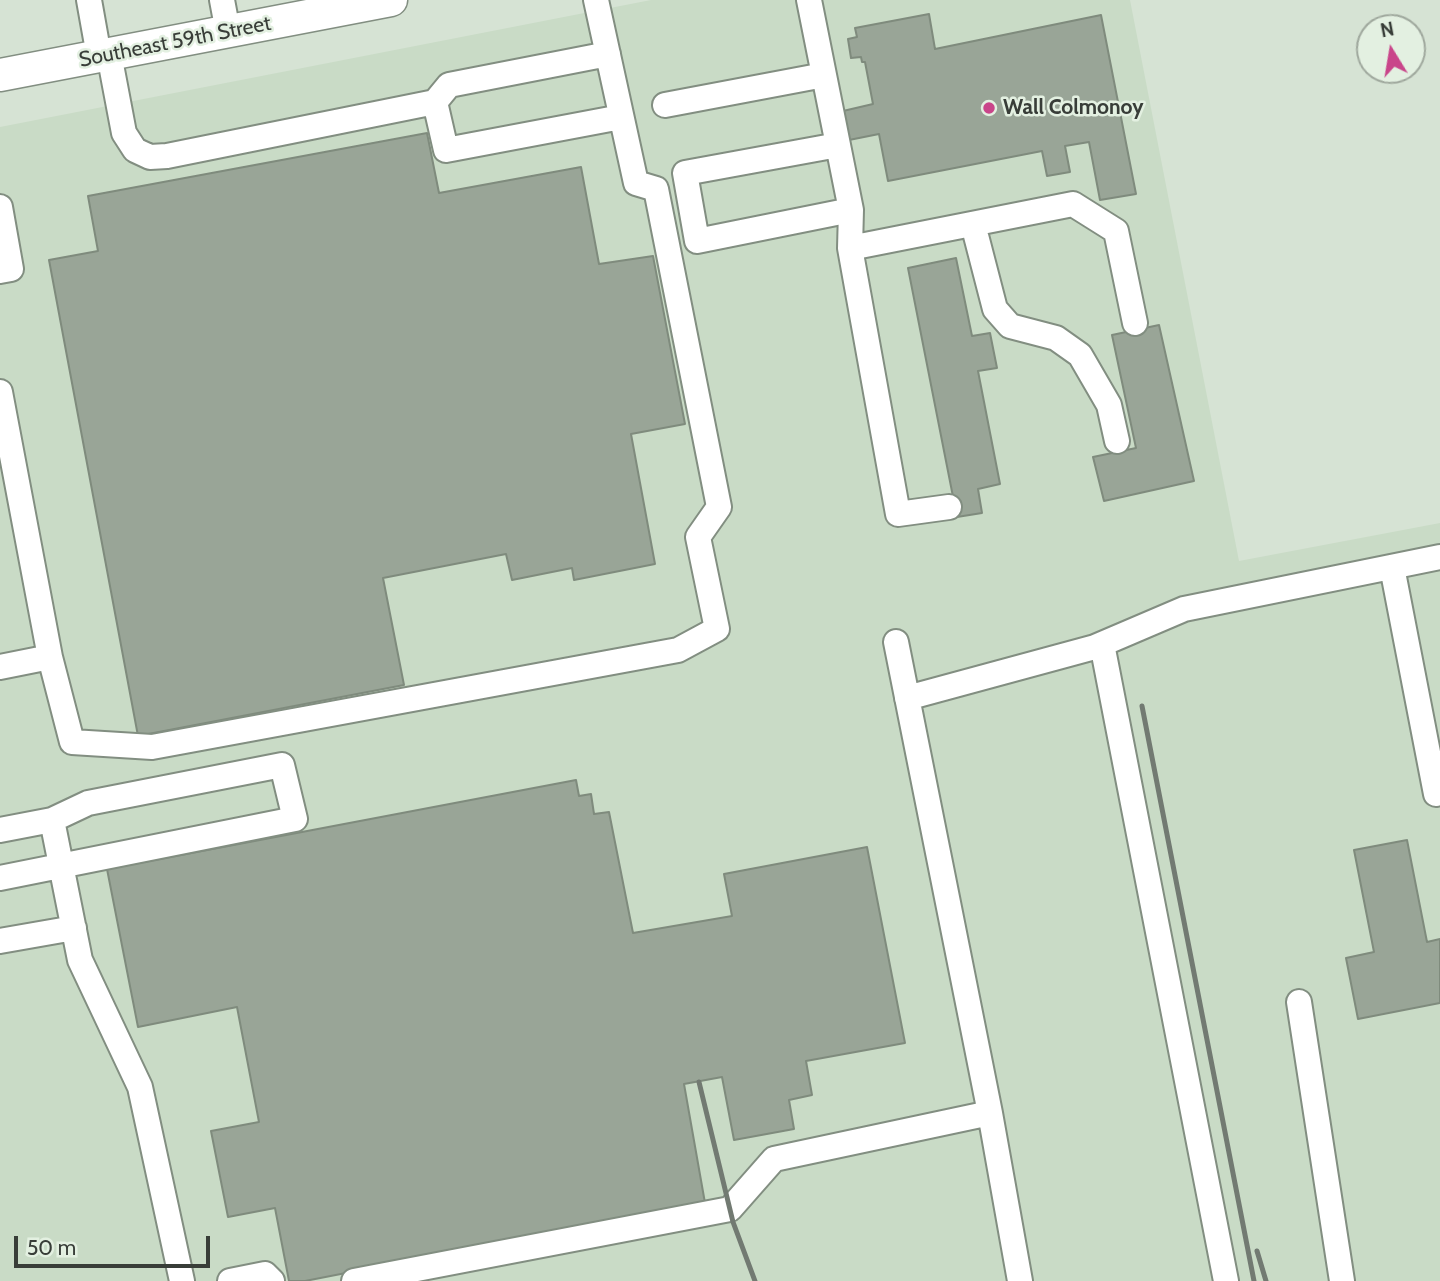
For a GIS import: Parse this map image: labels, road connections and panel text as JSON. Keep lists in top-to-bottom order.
{
  "streets": {
    "main road": ["Southeast 59th Street"]
  },
  "places": ["Wall Colmonoy"],
  "scale_bar": "50 m",
  "north": "top"
}
